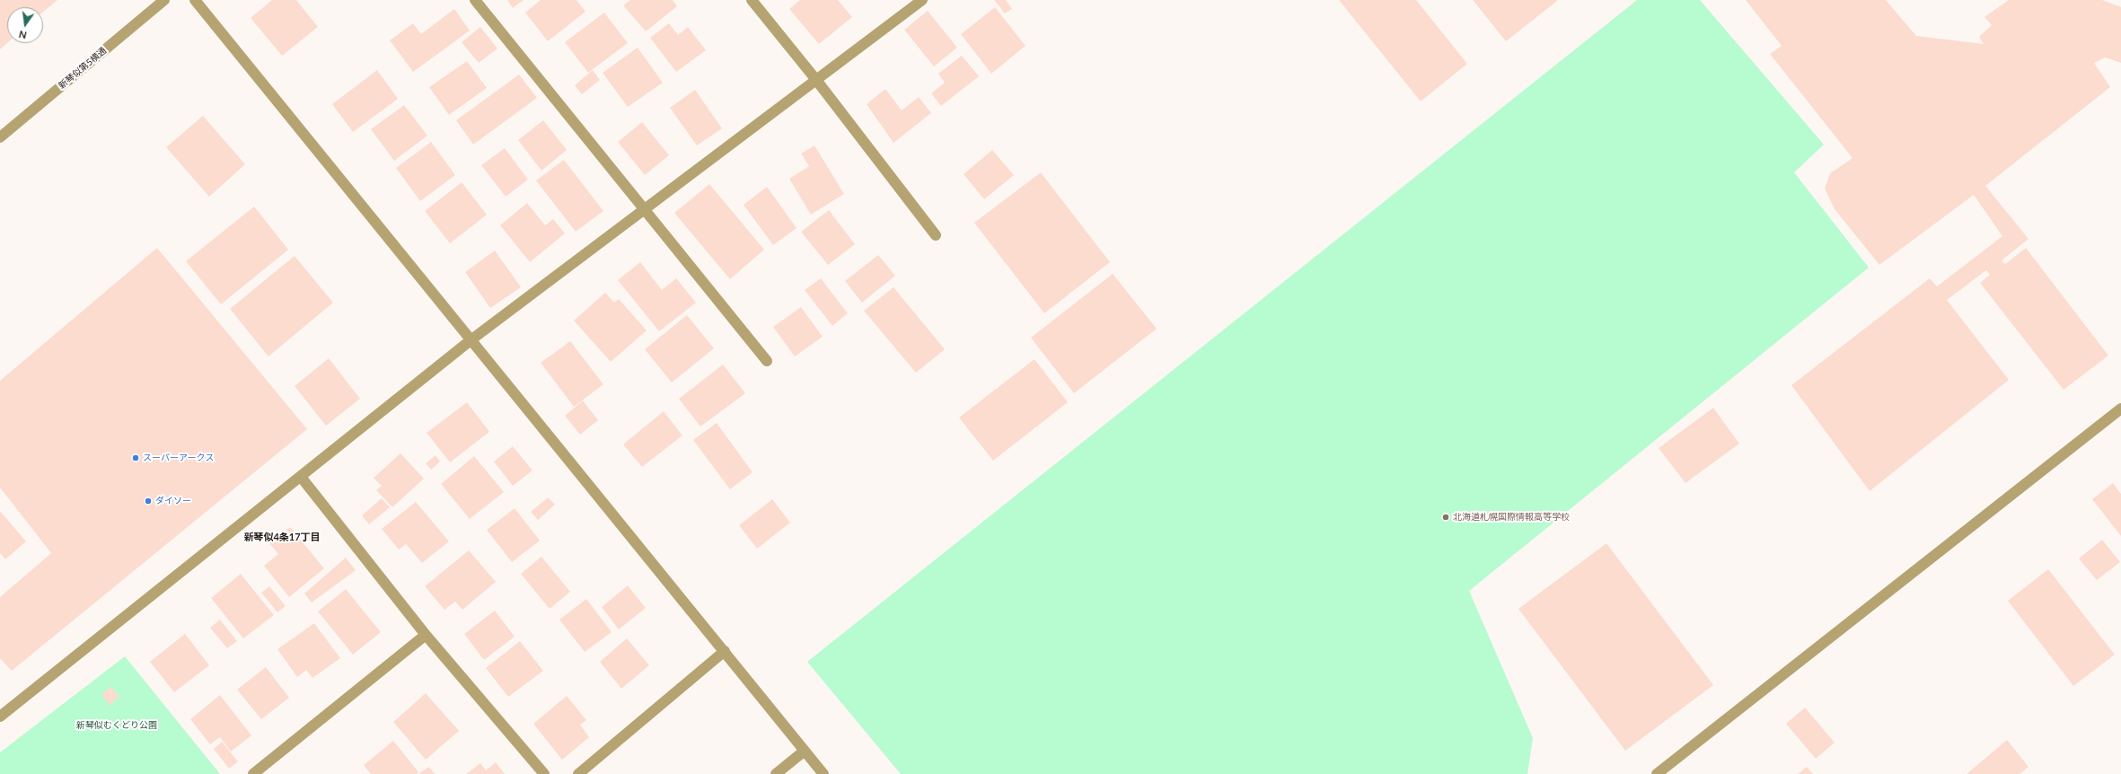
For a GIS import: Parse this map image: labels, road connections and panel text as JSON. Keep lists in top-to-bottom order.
{
  "streets": {
    "street": ["新琴似第5横通"]
  },
  "districts": ["新琴似4条17丁目"],
  "parks": ["新琴似むくどり公園"],
  "places": ["スーパーアークス", "ダイソー", "北海道札幌国際情報高等学校"],
  "north": "bottom"
}
